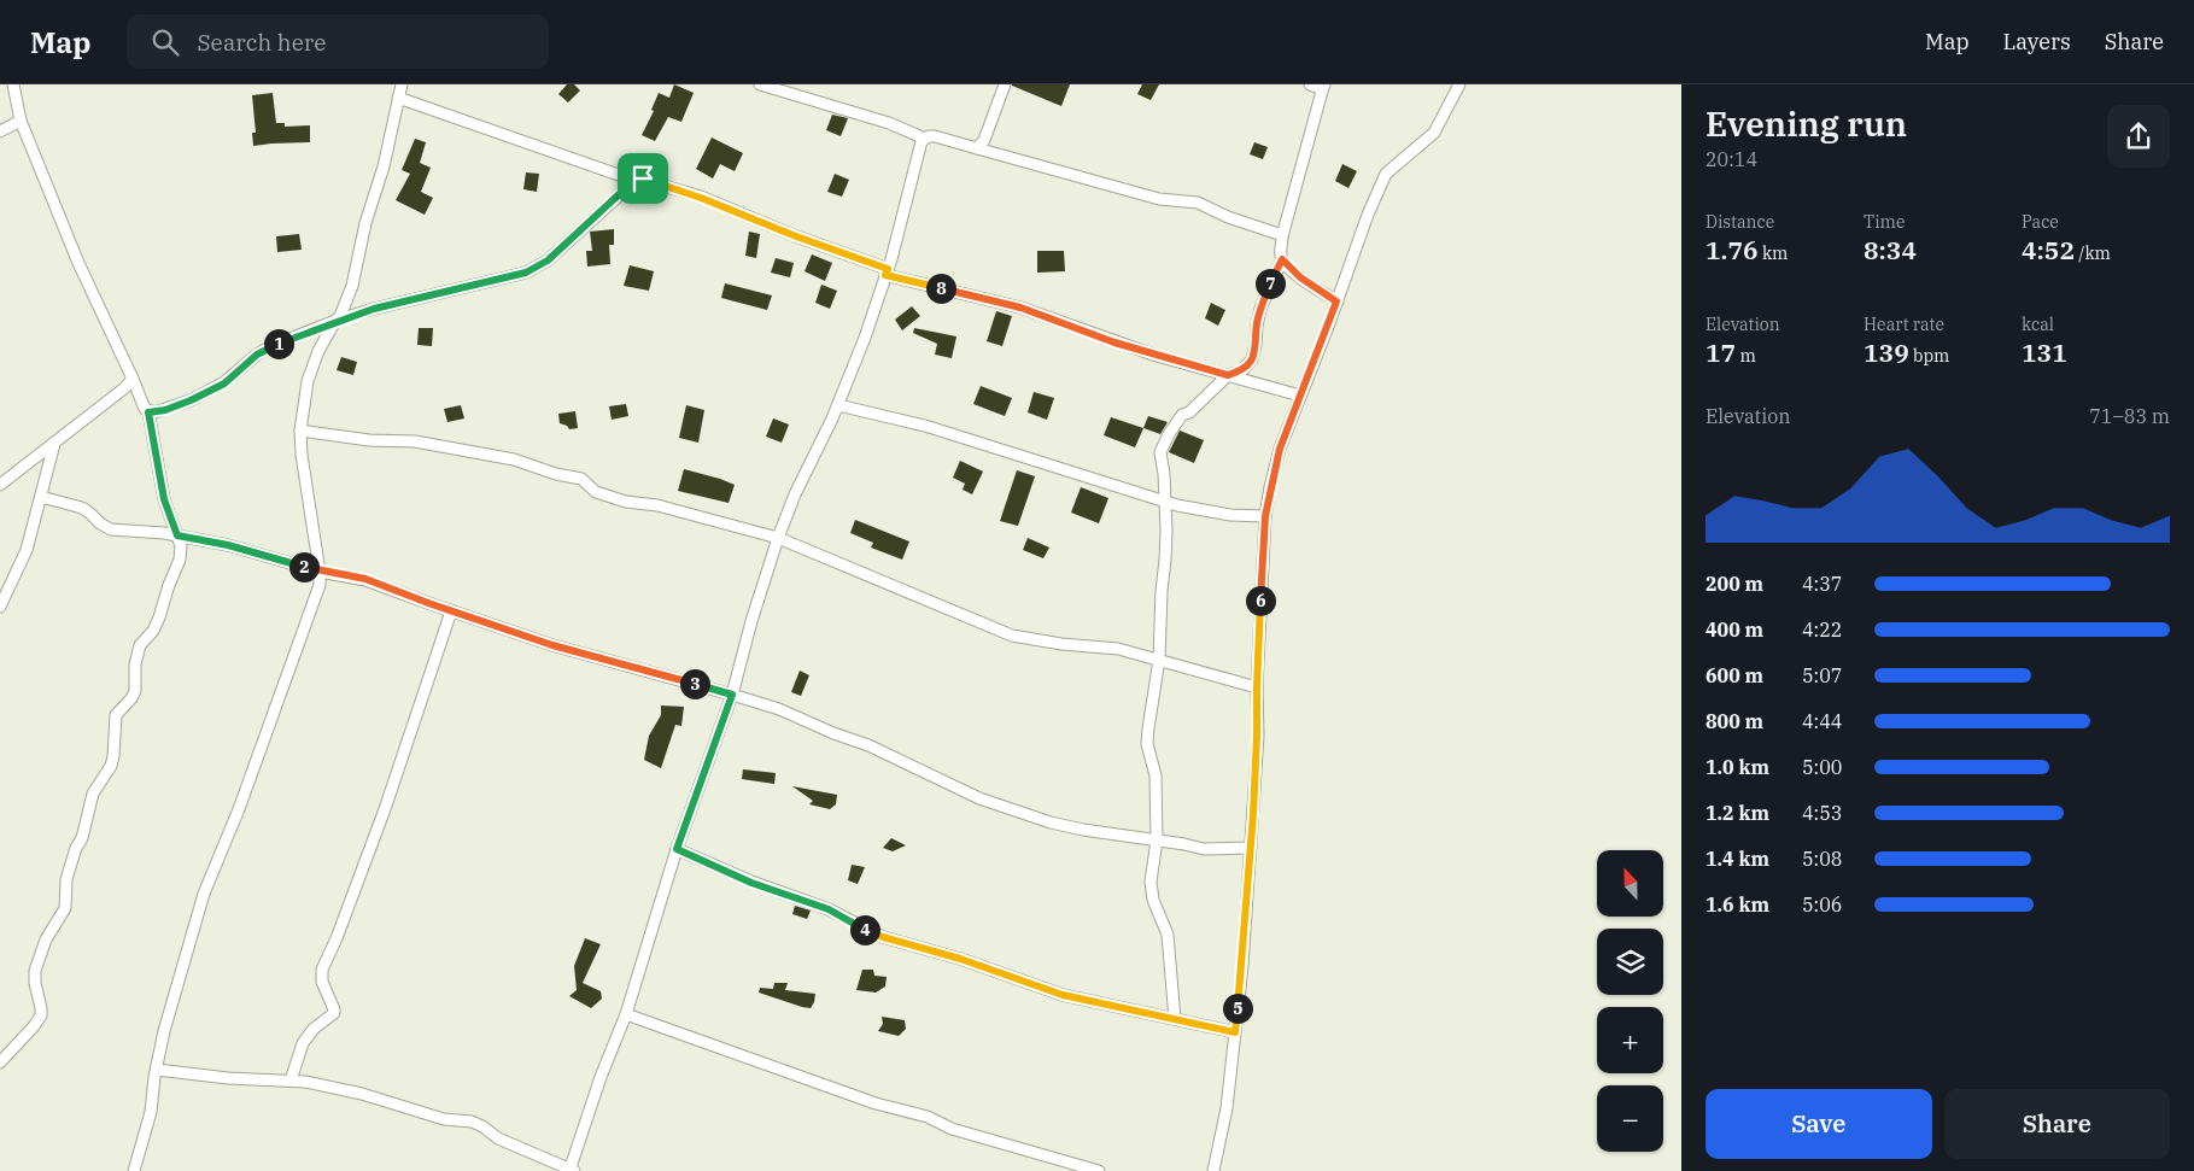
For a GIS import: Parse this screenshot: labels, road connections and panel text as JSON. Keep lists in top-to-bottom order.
{
  "north": "top",
  "page": {
    "header": "Map",
    "search": "Search here",
    "nav": ["Map", "Layers", "Share"],
    "heading": ["Evening run", "20:14"],
    "stats": [
      ["Distance", "1.76 km"],
      ["Time", "8:34"],
      ["Pace", "4:52 /km"],
      ["Elevation", "17 m"],
      ["Heart rate", "139 bpm"],
      ["kcal", "131"]
    ],
    "pins": [
      "7",
      "8",
      "1",
      "2",
      "6",
      "3",
      "4",
      "5"
    ],
    "chart": ["Elevation", "71–83 m"],
    "list": [
      {
        "name": "200 m",
        "note": "4:37"
      },
      {
        "name": "400 m",
        "note": "4:22"
      },
      {
        "name": "600 m",
        "note": "5:07"
      },
      {
        "name": "800 m",
        "note": "4:44"
      },
      {
        "name": "1.0 km",
        "note": "5:00"
      },
      {
        "name": "1.2 km",
        "note": "4:53"
      },
      {
        "name": "1.4 km",
        "note": "5:08"
      },
      {
        "name": "1.6 km",
        "note": "5:06"
      }
    ],
    "map_buttons": ["+", "−"],
    "buttons": ["Save", "Share"]
  }
}
